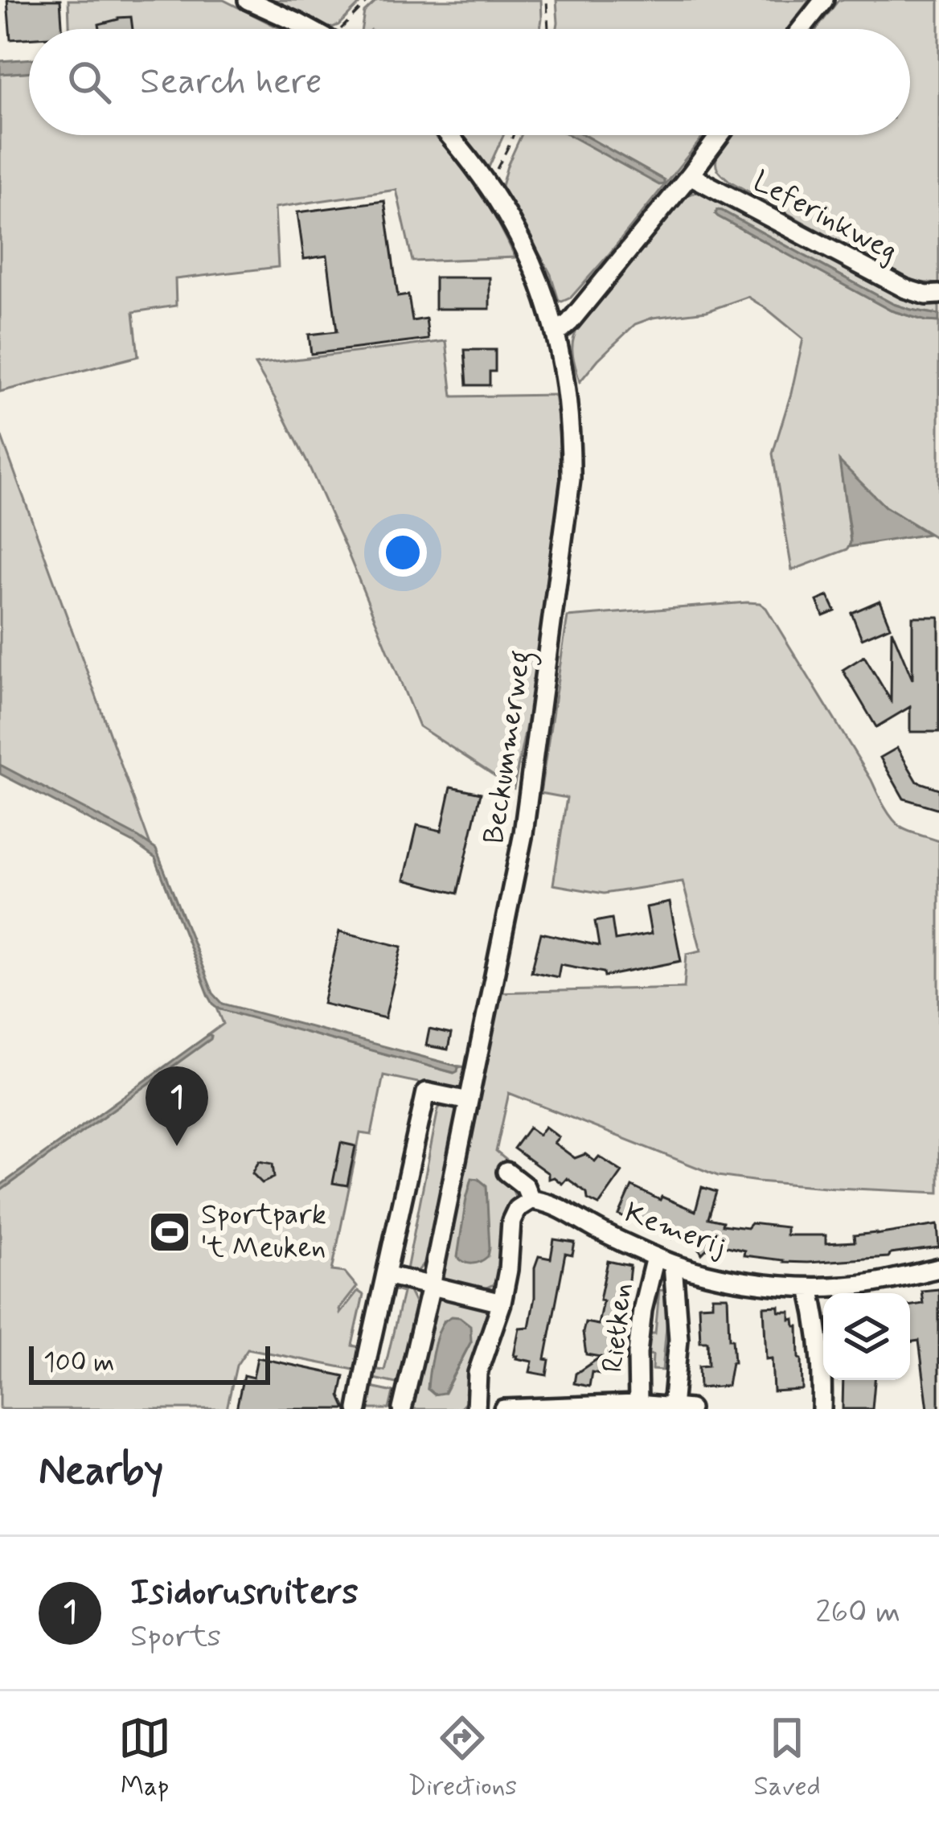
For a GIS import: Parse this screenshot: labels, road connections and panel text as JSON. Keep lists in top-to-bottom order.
{
  "streets": {
    "street": [
      "Leferinkweg",
      "Beckummerweg",
      "Kemerij",
      "Rietken"
    ]
  },
  "crossings": [
    ["Kemerij", "Rietken"]
  ],
  "places": {
    "sports": ["Sportpark 't Meuken"]
  },
  "scale_bar": "100 m",
  "page": {
    "search": "Search here",
    "pins": "1",
    "scale": "100 m",
    "heading": "Nearby",
    "list": [
      {
        "mark": "1",
        "name": "Isidorusruiters",
        "note": "Sports",
        "value": "260 m"
      }
    ],
    "nav": ["Map", "Directions", "Saved"]
  }
}
